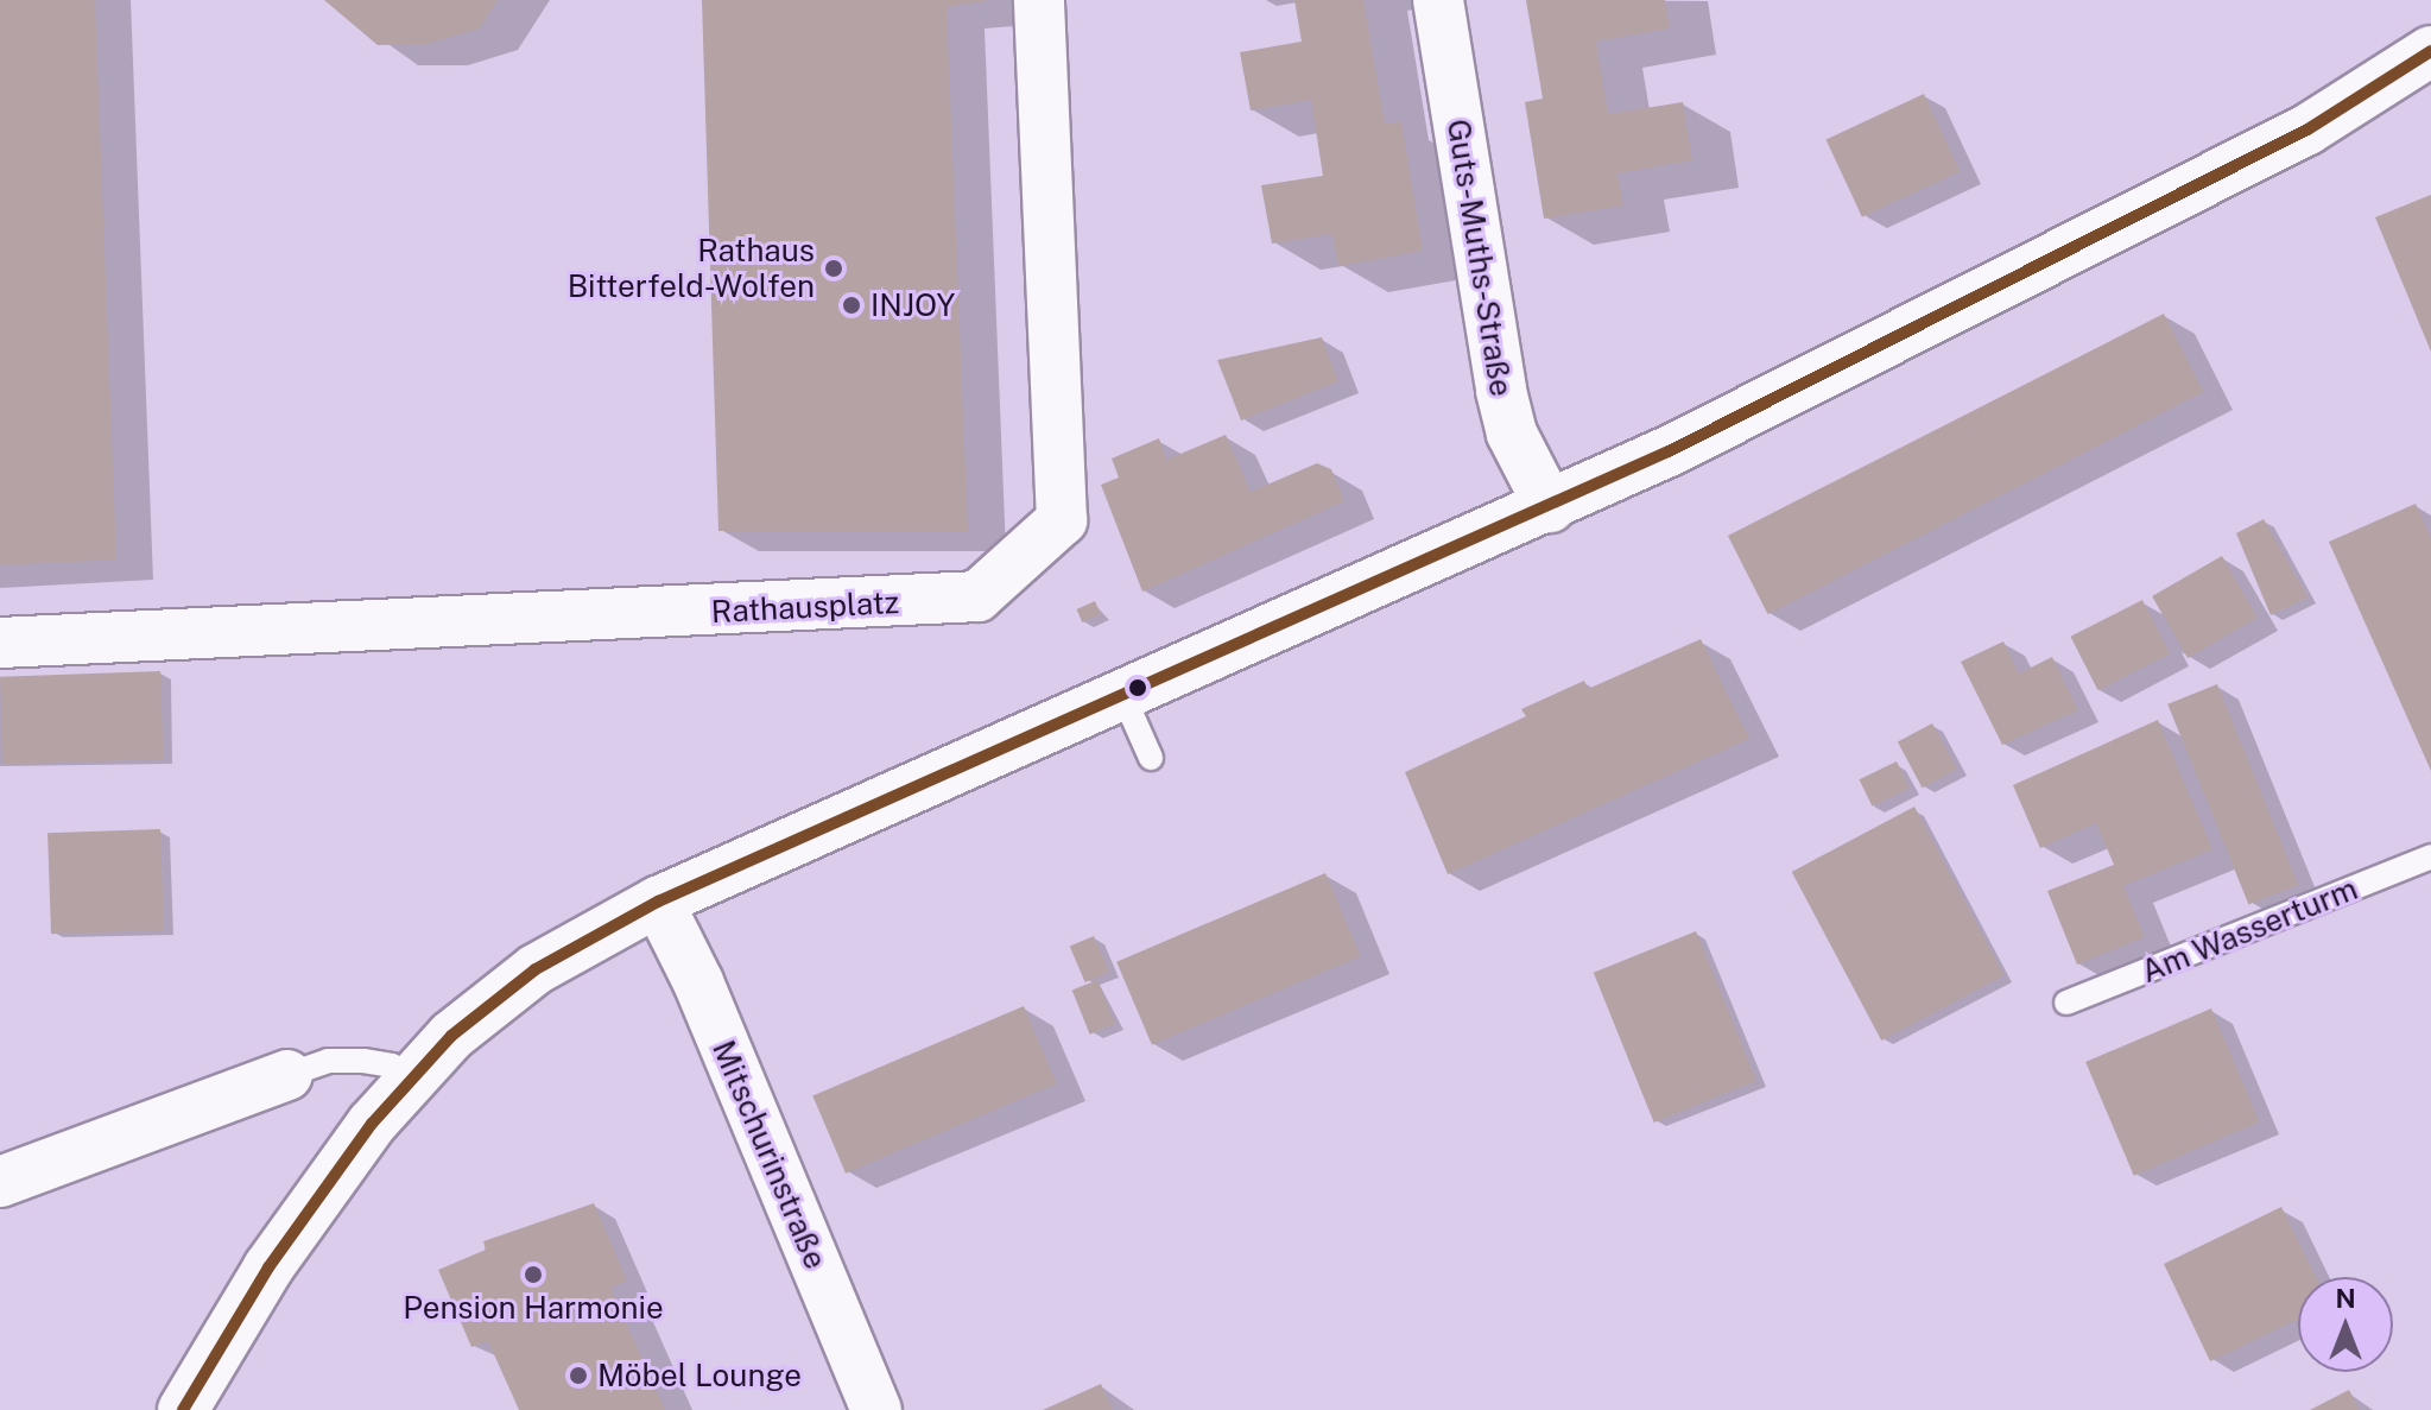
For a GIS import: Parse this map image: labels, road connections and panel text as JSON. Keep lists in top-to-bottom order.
{
  "streets": {
    "street": ["Guts-Muths-Straße", "Rathausplatz", "Mitschurinstraße"],
    "lane": ["Am Wasserturm"]
  },
  "places": [
    "Rathaus Bitterfeld-Wolfen",
    "INJOY",
    "Pension Harmonie",
    "Möbel Lounge"
  ],
  "north": "top"
}
